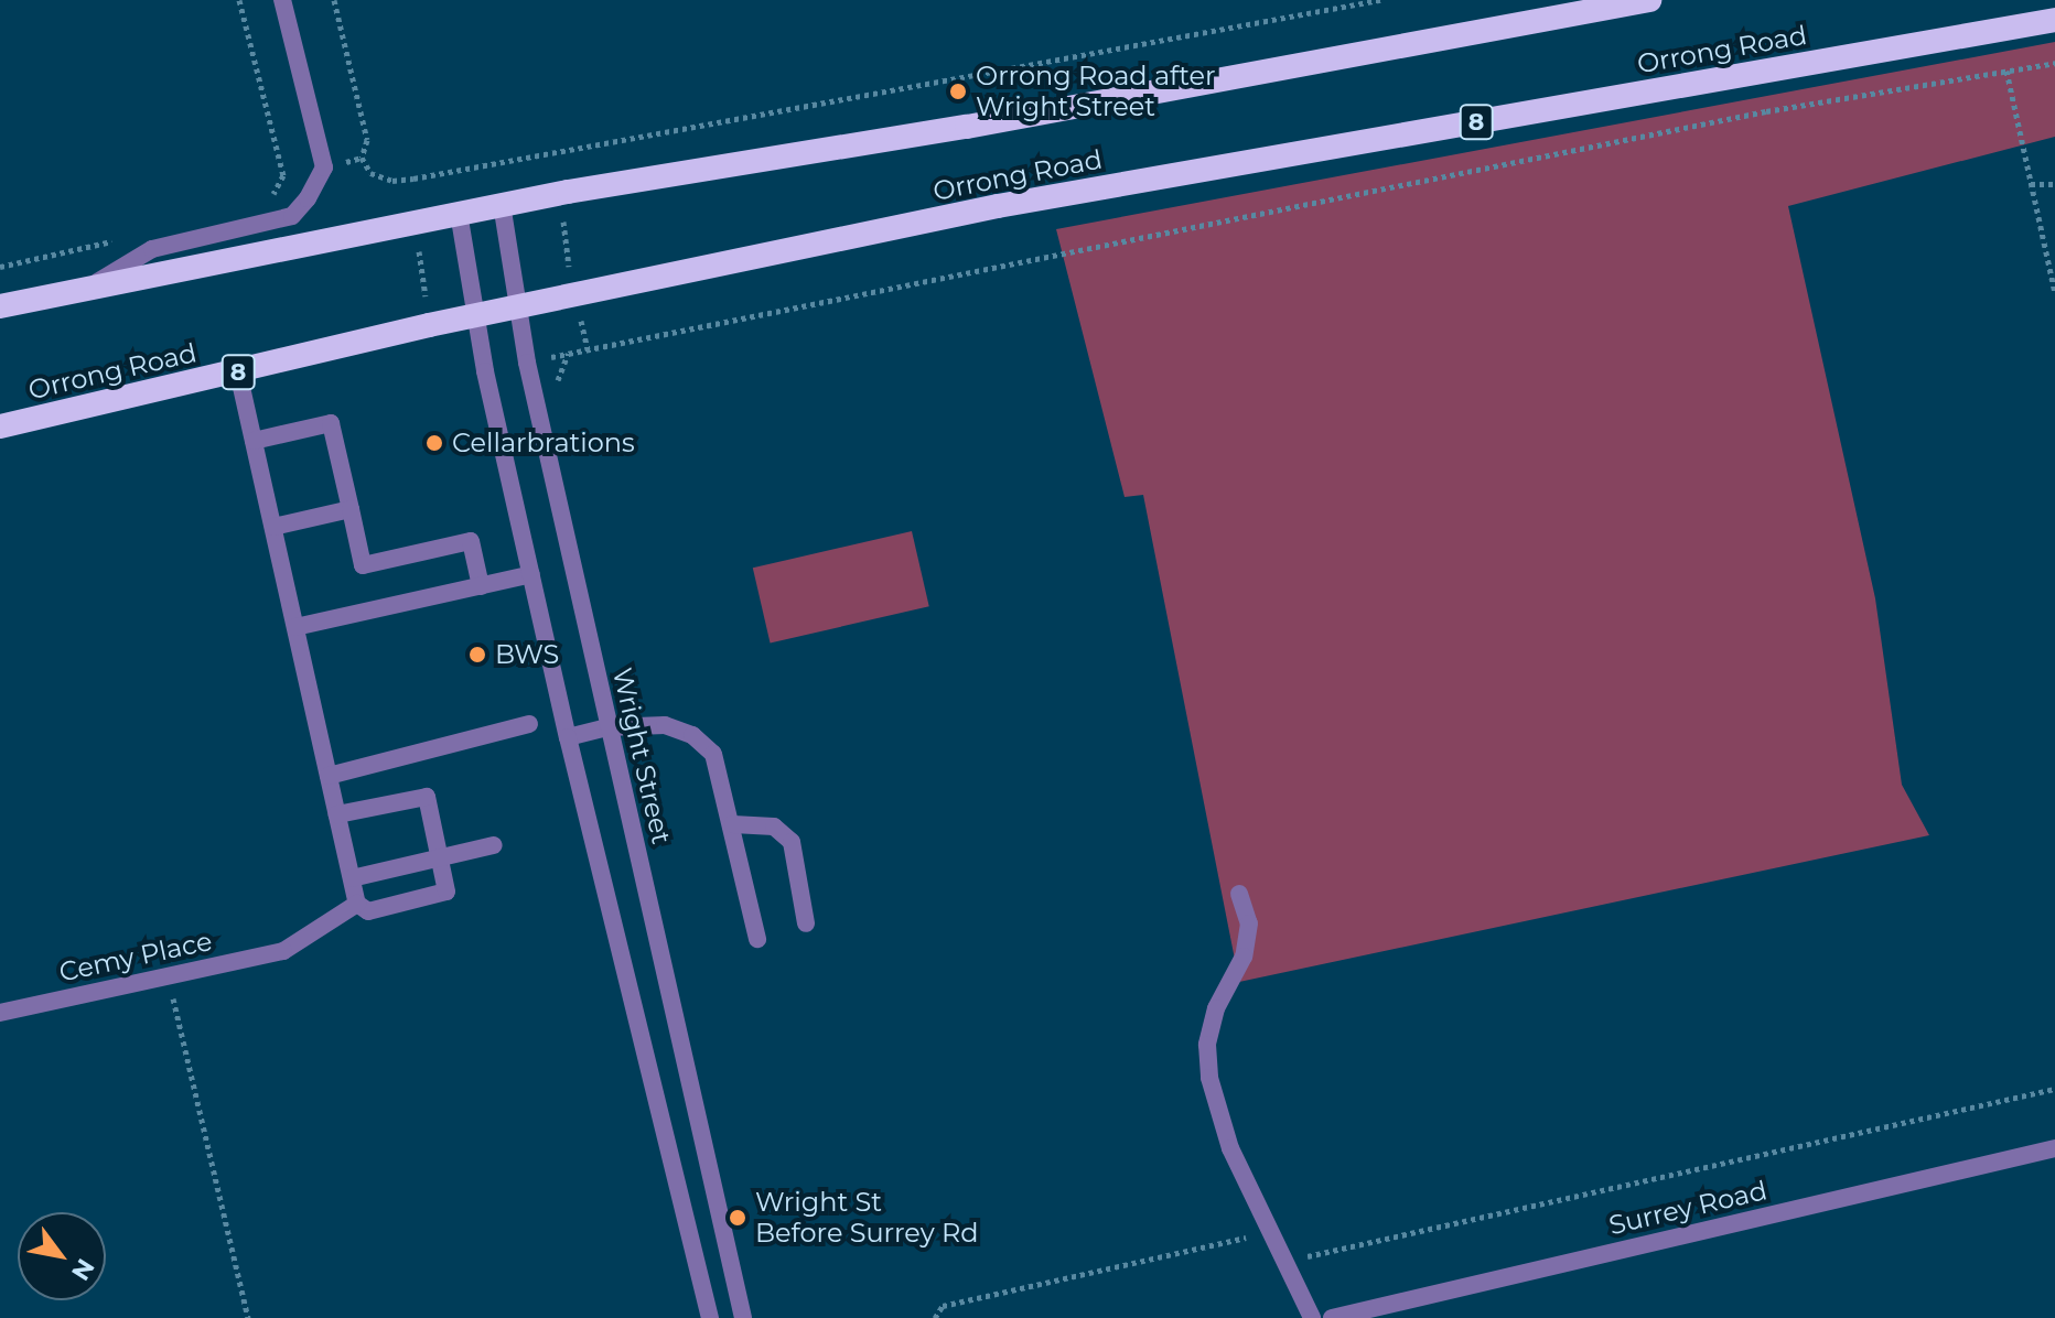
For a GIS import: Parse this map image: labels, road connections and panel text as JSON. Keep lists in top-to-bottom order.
{
  "streets": {
    "highway": ["Orrong Road", "8"],
    "street": ["Wright Street", "Cemy Place", "Surrey Road"]
  },
  "crossings": [
    ["Orrong Road", "Wright Street"]
  ],
  "places": [
    "Orrong Road after Wright Street",
    "Cellarbrations",
    "BWS",
    "Wright St Before Surrey Rd"
  ],
  "north": "bottom right"
}
